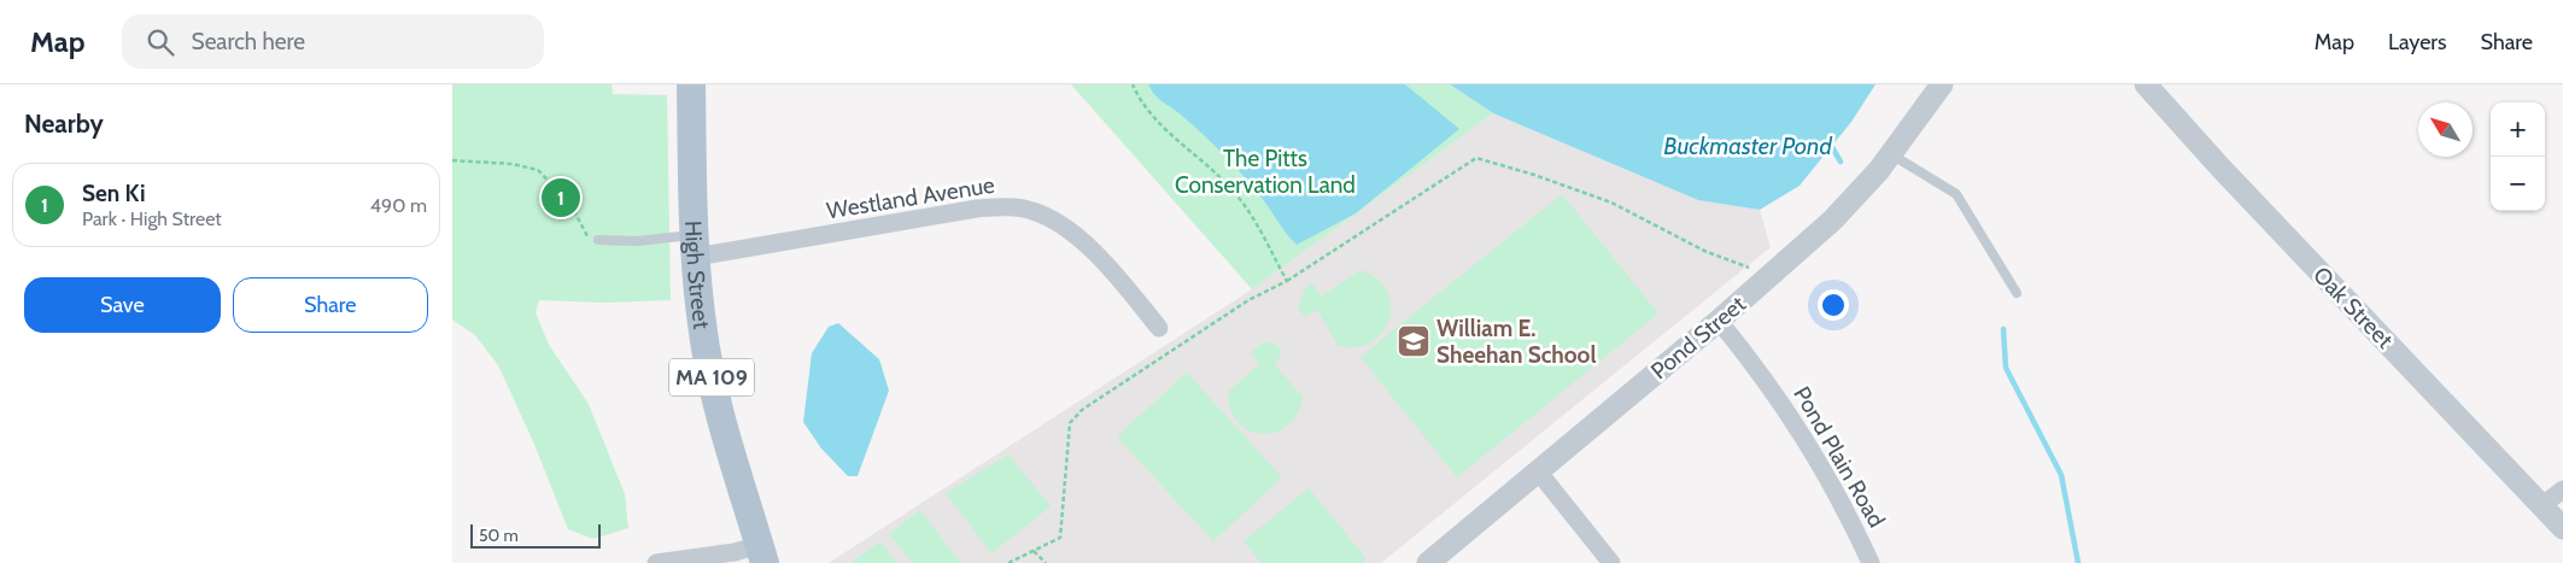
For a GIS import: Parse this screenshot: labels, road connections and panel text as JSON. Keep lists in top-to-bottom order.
{
  "streets": {
    "main road": ["High Street", "MA 109"],
    "street": [
      "Westland Avenue",
      "Oak Street",
      "Pond Street",
      "Pond Plain Road"
    ]
  },
  "crossings": [
    ["Westland Avenue", "High Street"],
    ["Pond Street", "Pond Plain Road"]
  ],
  "water": ["Buckmaster Pond"],
  "parks": ["The Pitts Conservation Land"],
  "places": {
    "school or university": ["William E. Sheehan School"]
  },
  "scale_bar": "50 m",
  "north": "top left",
  "page": {
    "header": "Map",
    "search": "Search here",
    "nav": ["Map", "Layers", "Share"],
    "heading": "Nearby",
    "map_buttons": ["+", "−"],
    "list": [
      {
        "mark": "1",
        "name": "Sen Ki",
        "note": "Park · High Street",
        "value": "490 m"
      }
    ],
    "pins": "1",
    "buttons": ["Save", "Share"],
    "scale": "50 m"
  }
}
